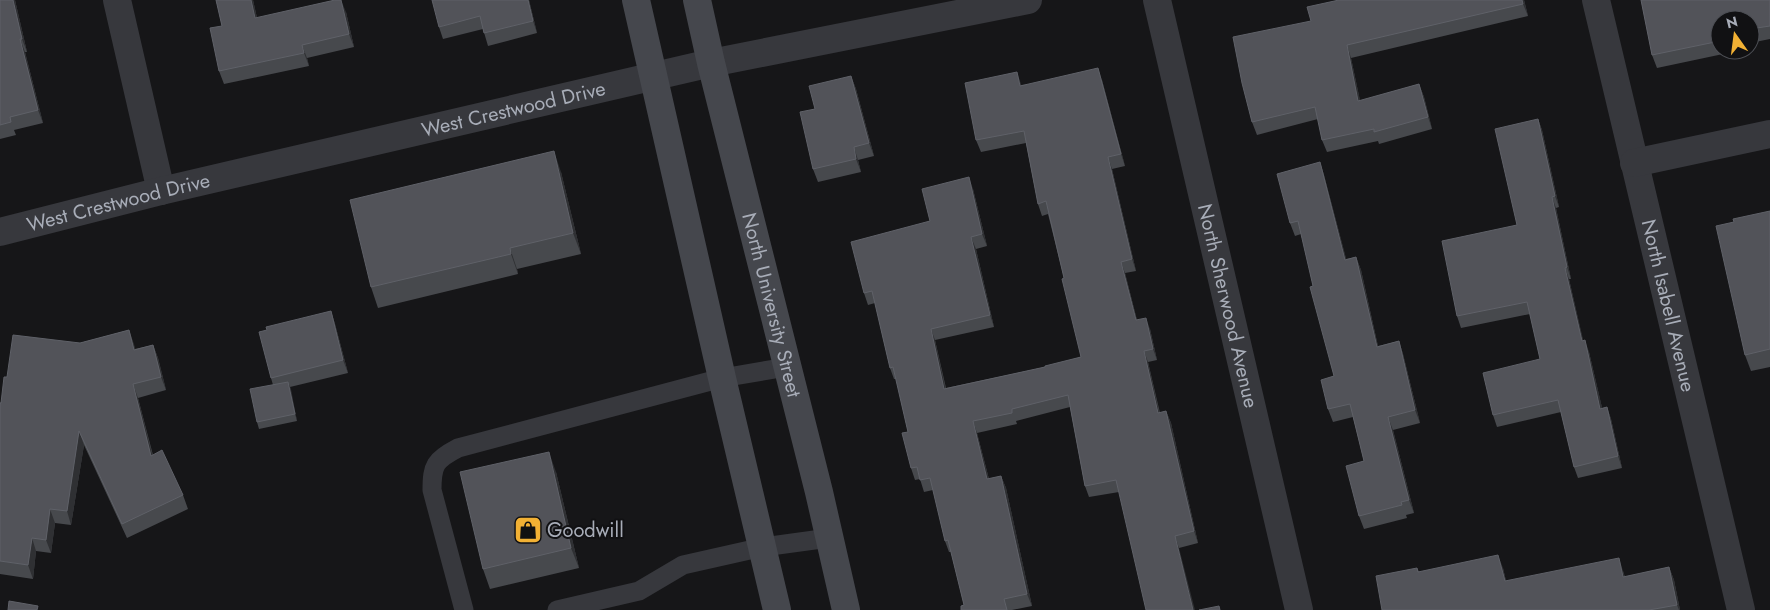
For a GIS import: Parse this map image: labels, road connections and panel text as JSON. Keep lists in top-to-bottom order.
{
  "streets": {
    "main road": ["North University Street"],
    "street": ["West Crestwood Drive", "North Sherwood Avenue", "North Isabell Avenue"]
  },
  "crossings": [
    ["West Crestwood Drive", "North University Street"]
  ],
  "places": {
    "shop": ["Goodwill"]
  },
  "north": "top"
}
